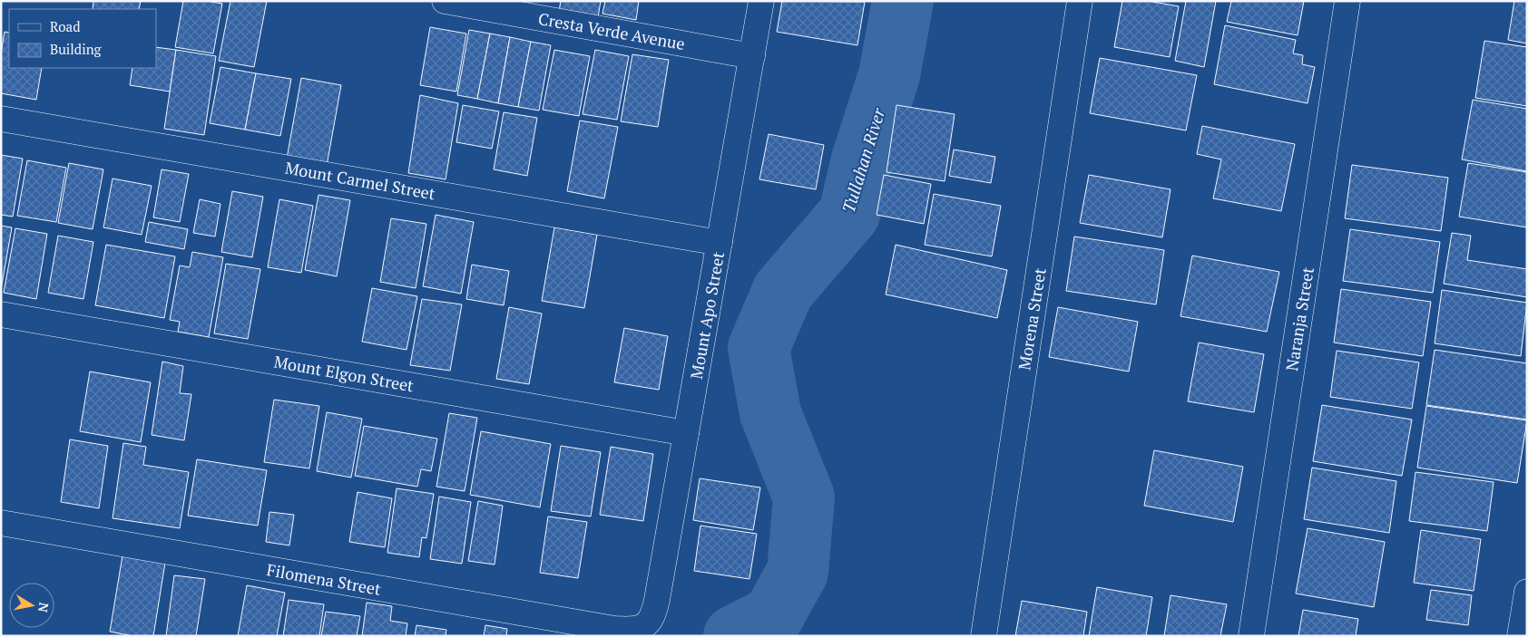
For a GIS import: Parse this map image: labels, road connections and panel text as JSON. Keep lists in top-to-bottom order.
{
  "streets": {
    "street": [
      "Cresta Verde Avenue",
      "Mount Carmel Street",
      "Mount Apo Street",
      "Morena Street",
      "Naranja Street",
      "Mount Elgon Street",
      "Filomena Street"
    ]
  },
  "crossings": [
    ["Cresta Verde Avenue", "Mount Apo Street"],
    ["Mount Carmel Street", "Mount Apo Street"],
    ["Mount Apo Street", "Mount Elgon Street"],
    ["Mount Apo Street", "Filomena Street"]
  ],
  "water": ["Tullahan River"],
  "legend": ["Road", "Building"],
  "north": "right"
}
